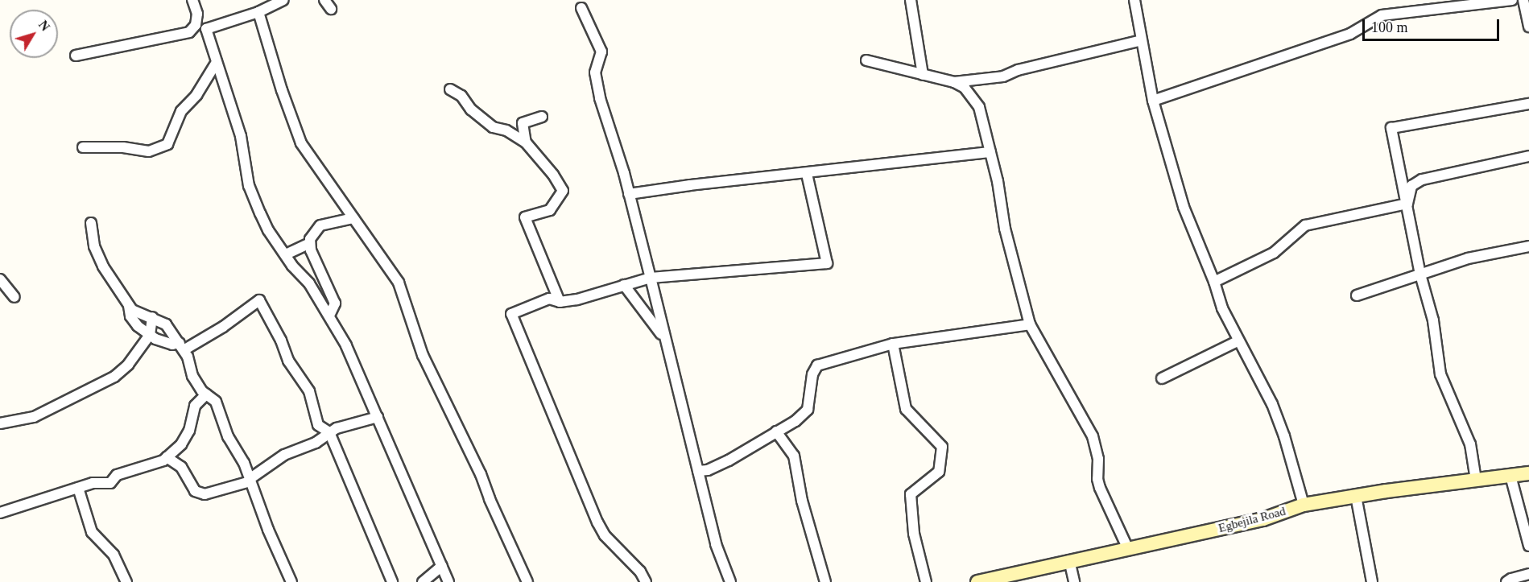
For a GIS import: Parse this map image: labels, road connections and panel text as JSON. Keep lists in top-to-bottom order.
{
  "streets": {
    "street": ["Egbejila Road"]
  },
  "scale_bar": "100 m",
  "north": "top right"
}
